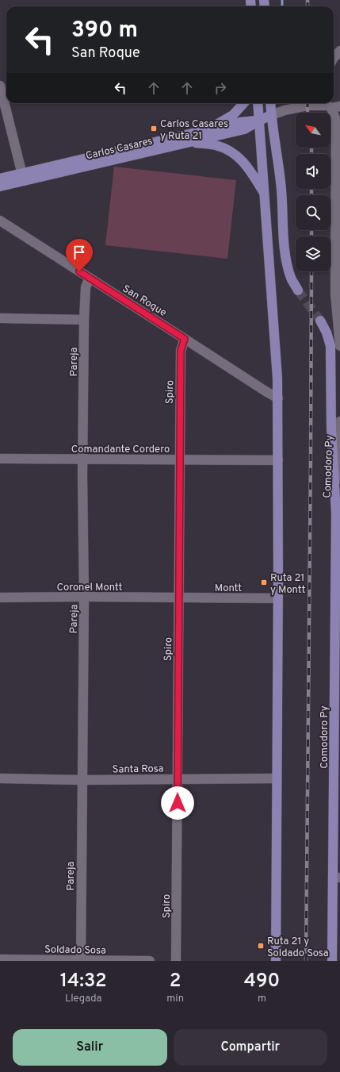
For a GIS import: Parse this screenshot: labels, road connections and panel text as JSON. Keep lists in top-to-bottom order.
{
  "streets": {
    "main road": ["Carlos Casares", "Comodoro Py"],
    "street": [
      "San Roque",
      "Pareja",
      "Spiro",
      "Comandante Cordero",
      "Coronel Montt",
      "Montt",
      "Santa Rosa",
      "Soldado Sosa"
    ]
  },
  "crossings": [
    ["San Roque", "Pareja"],
    ["San Roque", "Spiro"],
    ["Pareja", "Comandante Cordero"],
    ["Pareja", "Coronel Montt"],
    ["Pareja", "Santa Rosa"],
    ["Pareja", "Soldado Sosa"],
    ["Spiro", "Comandante Cordero"],
    ["Spiro", "Coronel Montt"],
    ["Spiro", "Montt"],
    ["Spiro", "Santa Rosa"],
    ["Coronel Montt", "Montt"]
  ],
  "places": {
    "transit": ["Carlos Casares y Ruta 21", "Ruta 21 y Montt", "Ruta 21 y Soldado Sosa"]
  },
  "north": "top left",
  "page": {
    "turn": ["390 m", "San Roque"],
    "eta": [
      "14:32",
      "Llegada",
      "2",
      "min",
      "490",
      "m"
    ],
    "buttons": ["Salir", "Compartir"]
  }
}
